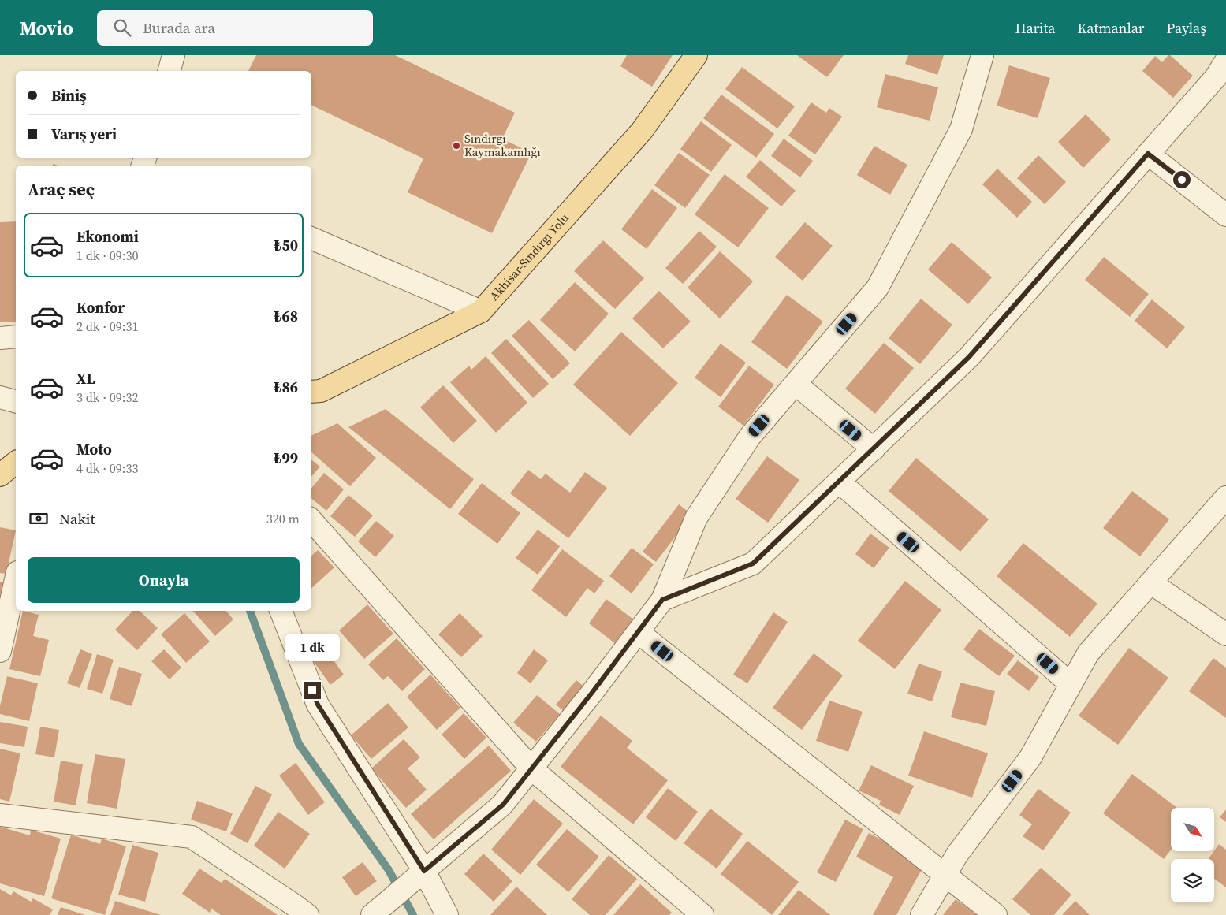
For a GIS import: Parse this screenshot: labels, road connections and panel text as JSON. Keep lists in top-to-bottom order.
{
  "streets": {
    "main road": ["Akhisar-Sındırgı Yolu"]
  },
  "places": ["Sındırgı Kaymakamlığı"],
  "north": "bottom right",
  "page": {
    "header": "Movio",
    "search": "Burada ara",
    "nav": ["Harita", "Katmanlar", "Paylaş"],
    "banner": ["Biniş", "Varış yeri"],
    "heading": "Araç seç",
    "list": [
      {
        "name": "Ekonomi",
        "note": "1 dk · 09:30",
        "value": "₺50"
      },
      {
        "name": "Konfor",
        "note": "2 dk · 09:31",
        "value": "₺68"
      },
      {
        "name": "XL",
        "note": "3 dk · 09:32",
        "value": "₺86"
      },
      {
        "name": "Moto",
        "note": "4 dk · 09:33",
        "value": "₺99"
      }
    ],
    "pay": ["Nakit", "320 m"],
    "buttons": "Onayla",
    "bubble": "1 dk"
  }
}
